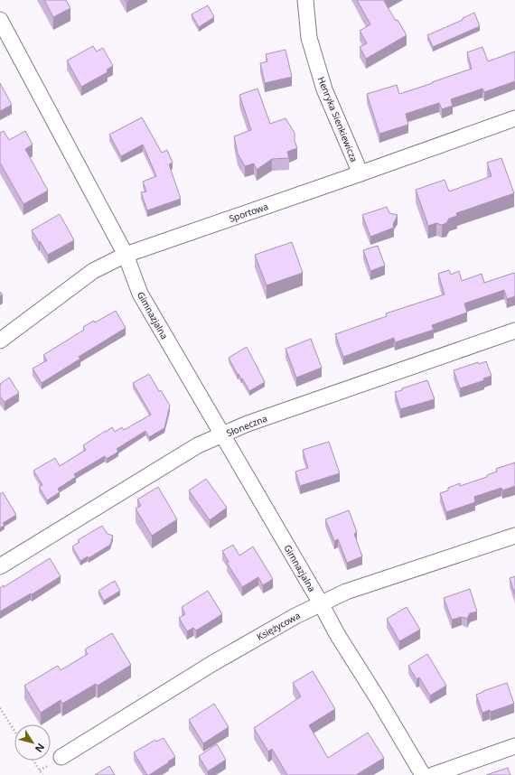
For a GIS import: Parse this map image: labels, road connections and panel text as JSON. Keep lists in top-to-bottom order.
{
  "streets": {
    "street": [
      "Henryka Sienkiewicza",
      "Sportowa",
      "Gimnazjalna",
      "Słoneczna",
      "Księżycowa"
    ]
  },
  "crossings": [
    ["Henryka Sienkiewicza", "Sportowa"],
    ["Sportowa", "Gimnazjalna"],
    ["Gimnazjalna", "Słoneczna"],
    ["Gimnazjalna", "Księżycowa"]
  ],
  "north": "bottom right"
}
